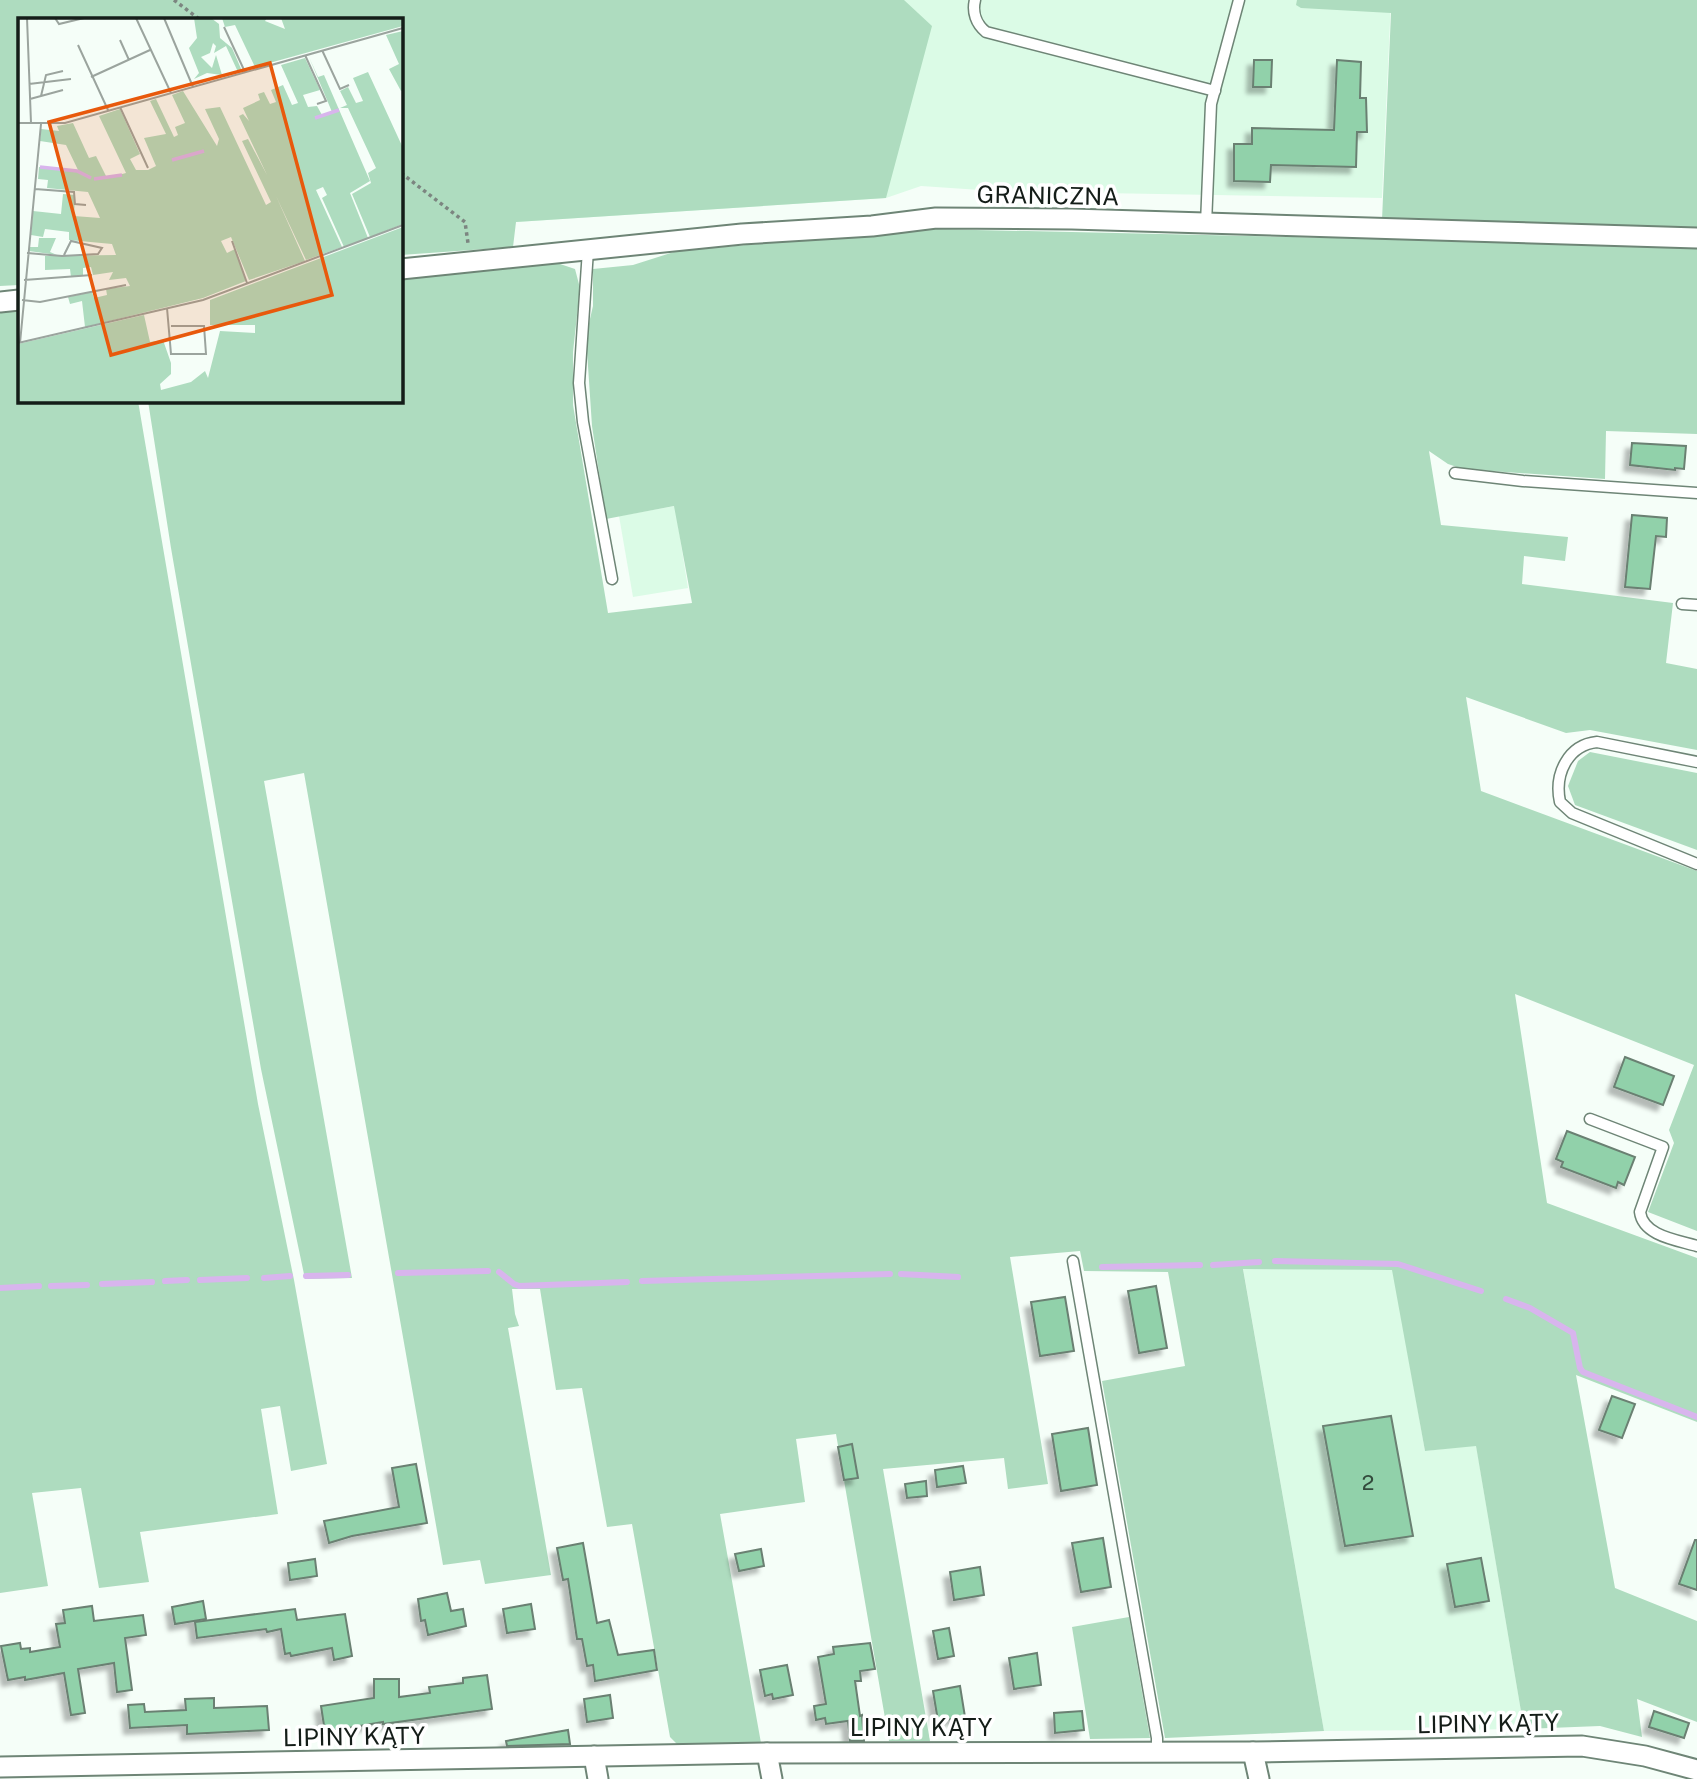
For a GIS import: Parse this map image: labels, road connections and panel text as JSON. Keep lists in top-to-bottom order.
{
  "streets": {
    "street": ["GRANICZNA", "LIPINY KĄTY"]
  },
  "house_numbers": ["2"]
}
